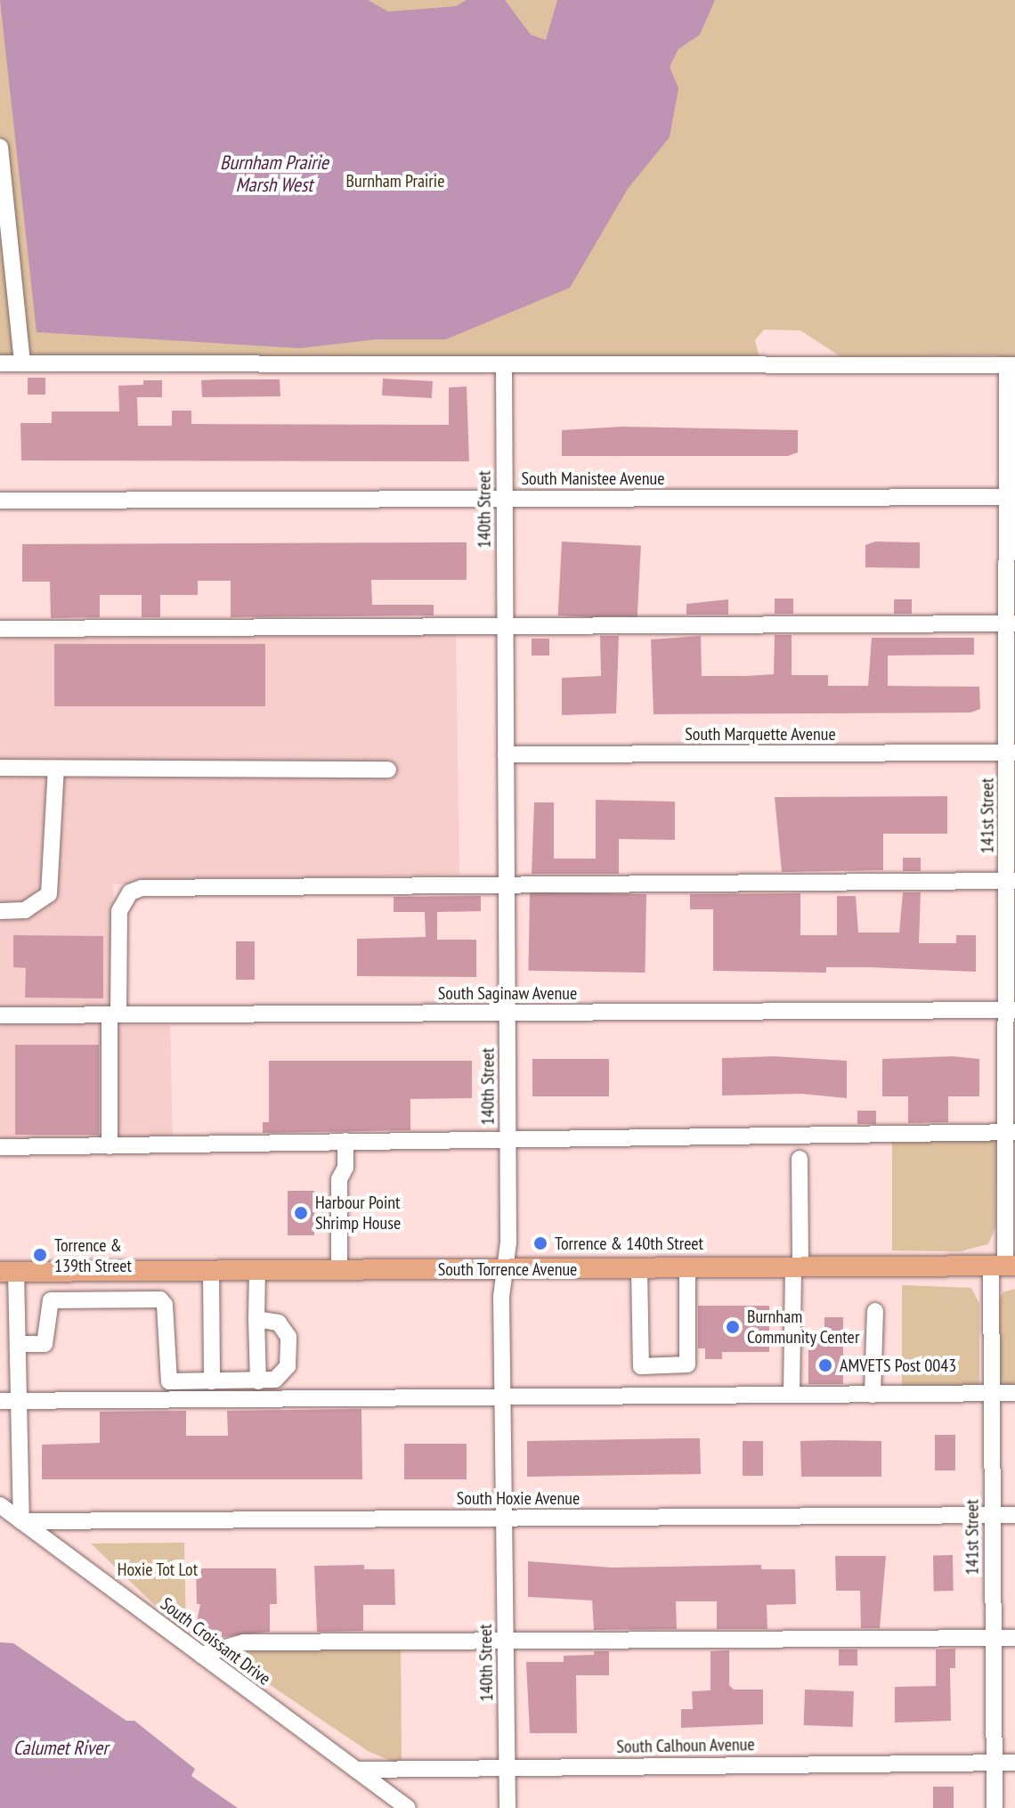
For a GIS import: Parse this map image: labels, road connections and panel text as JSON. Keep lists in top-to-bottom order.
{
  "streets": {
    "main road": ["South Torrence Avenue"],
    "street": [
      "South Manistee Avenue",
      "140th Street",
      "South Marquette Avenue",
      "141st Street",
      "South Saginaw Avenue",
      "South Hoxie Avenue",
      "South Croissant Drive",
      "South Calhoun Avenue"
    ]
  },
  "crossings": [
    ["South Manistee Avenue", "140th Street"],
    ["South Manistee Avenue", "141st Street"],
    ["140th Street", "South Marquette Avenue"],
    ["140th Street", "South Saginaw Avenue"],
    ["140th Street", "South Torrence Avenue"],
    ["140th Street", "South Hoxie Avenue"],
    ["140th Street", "South Calhoun Avenue"],
    ["South Marquette Avenue", "141st Street"],
    ["141st Street", "South Saginaw Avenue"],
    ["141st Street", "South Torrence Avenue"],
    ["141st Street", "South Hoxie Avenue"],
    ["141st Street", "South Calhoun Avenue"],
    ["South Hoxie Avenue", "South Croissant Drive"],
    ["South Croissant Drive", "South Calhoun Avenue"]
  ],
  "water": ["Burnham Prairie Marsh West", "Calumet River"],
  "parks": ["Burnham Prairie", "Hoxie Tot Lot"],
  "places": [
    "Harbour Point Shrimp House",
    "Torrence & 140th Street",
    "Torrence & 139th Street",
    "Burnham Community Center",
    "AMVETS Post 0043"
  ]
}
